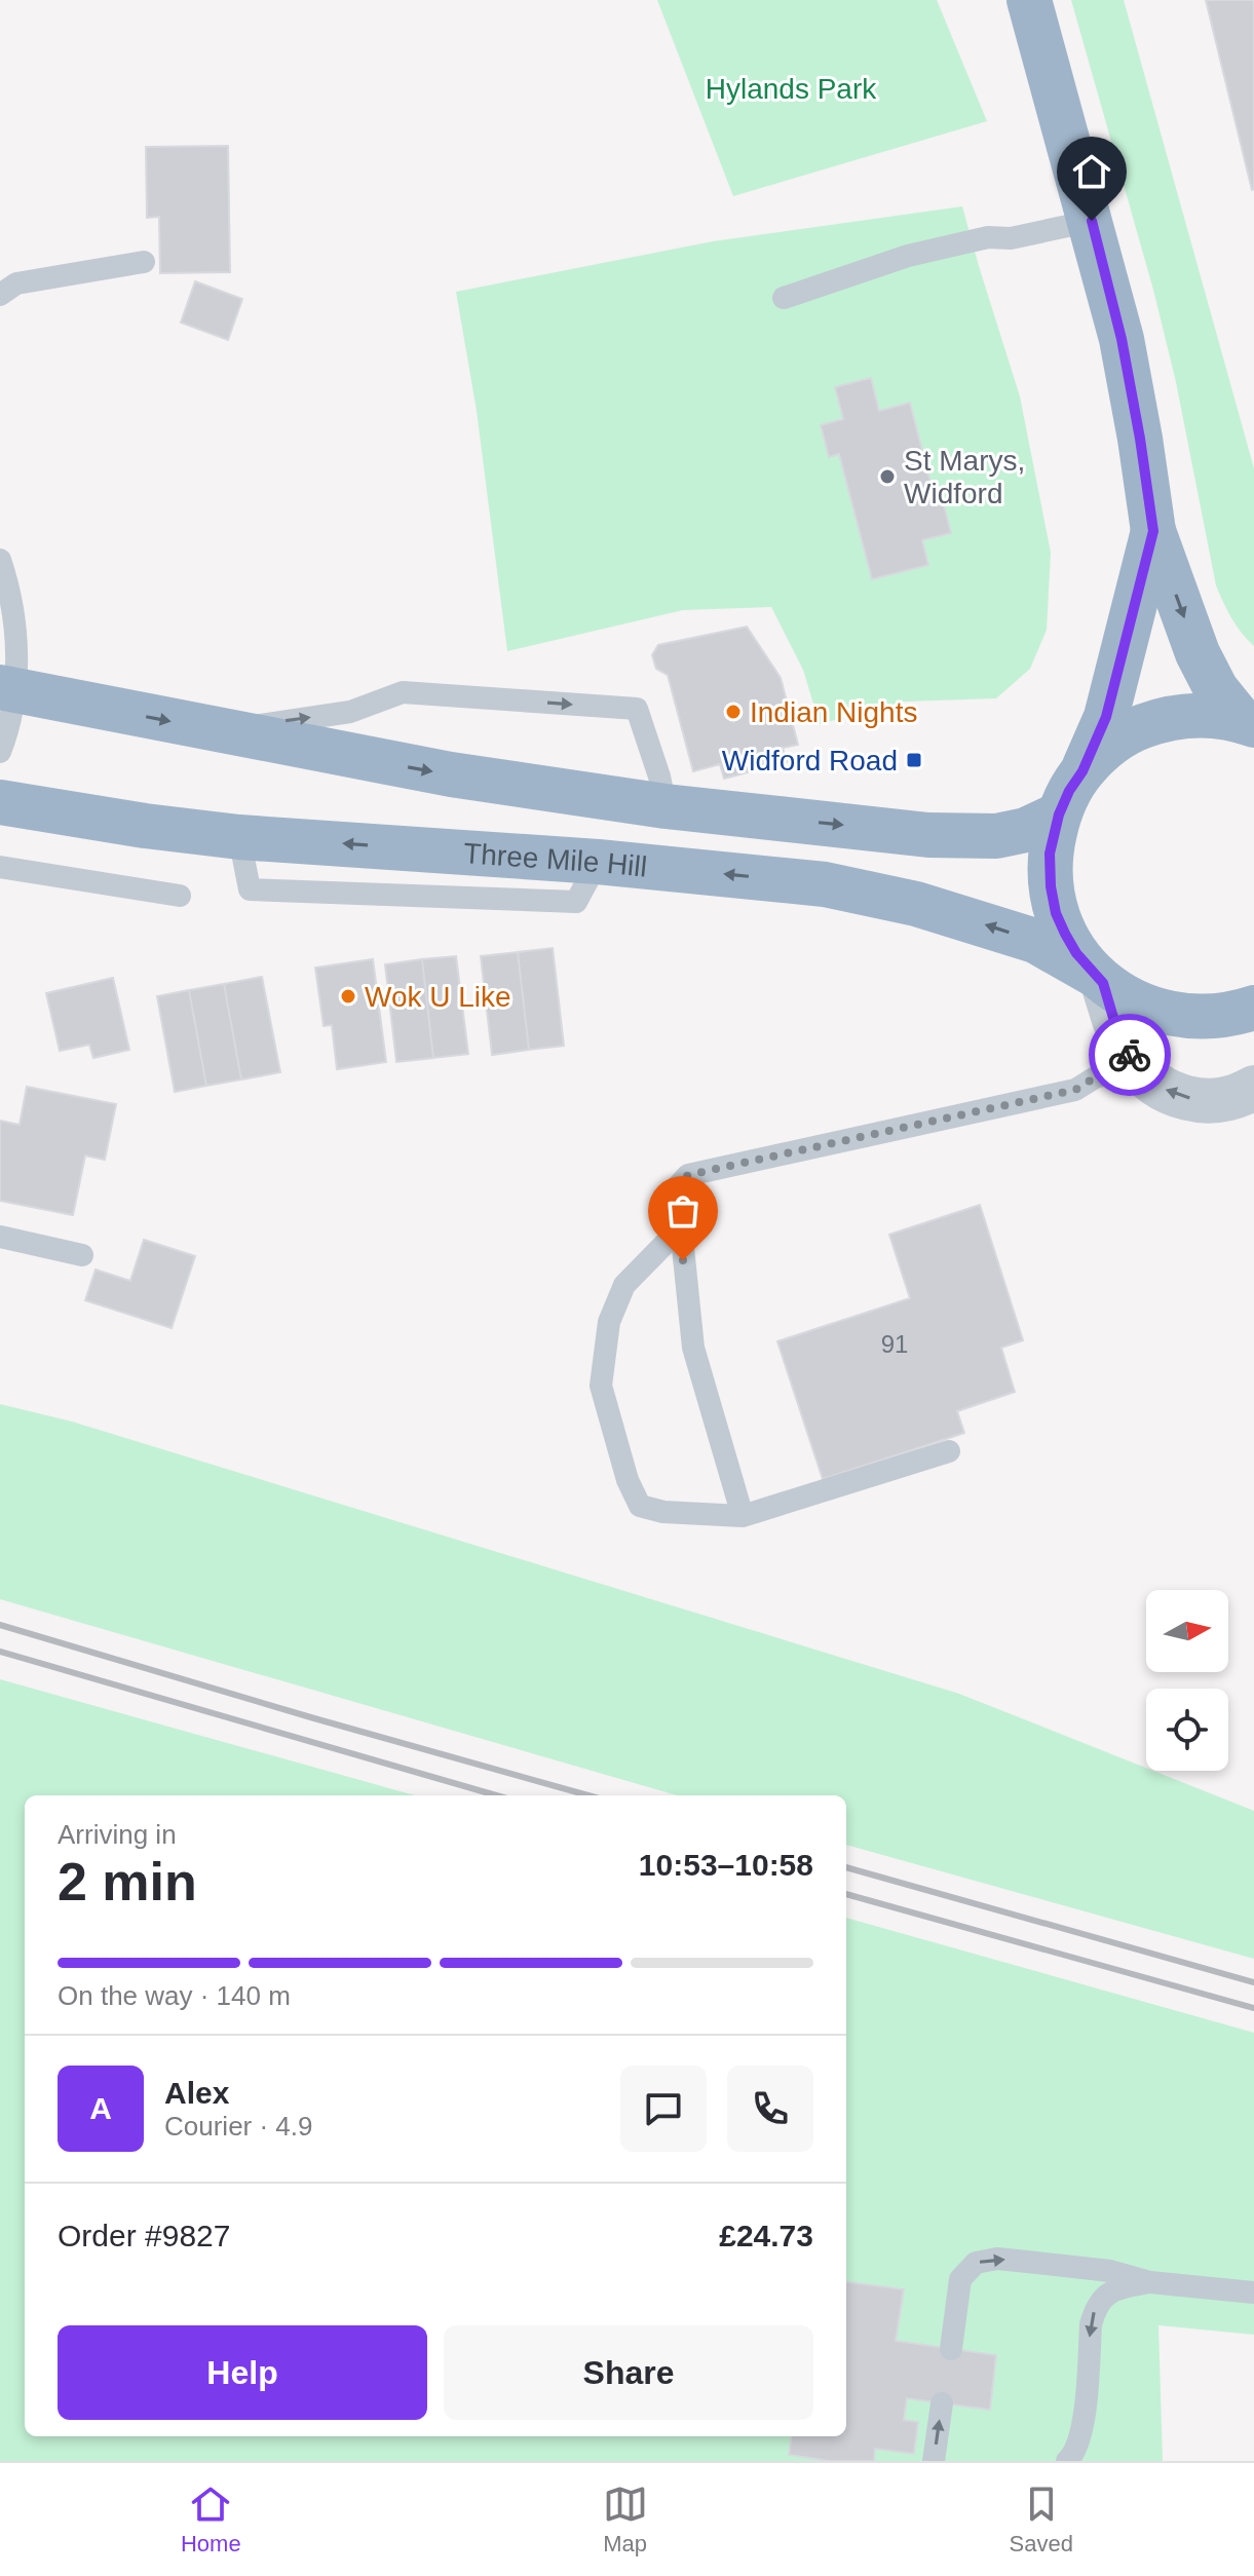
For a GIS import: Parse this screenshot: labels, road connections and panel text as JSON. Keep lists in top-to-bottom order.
{
  "streets": {
    "highway": ["Three Mile Hill"]
  },
  "parks": ["Hylands Park"],
  "places": {
    "other": ["St Marys, Widford", "Indian Nights", "Wok U Like"],
    "transit": ["Widford Road"]
  },
  "house_numbers": ["91"],
  "north": "right",
  "page": {
    "heading": ["2 min", "Arriving in", "10:53–10:58"],
    "panel": [
      "Alex",
      "Courier · 4.9",
      "Order #9827",
      "£24.73"
    ],
    "bar": "On the way · 140 m",
    "round": "A",
    "buttons": ["Help", "Share"],
    "tabs": ["Home", "Map", "Saved"]
  }
}
